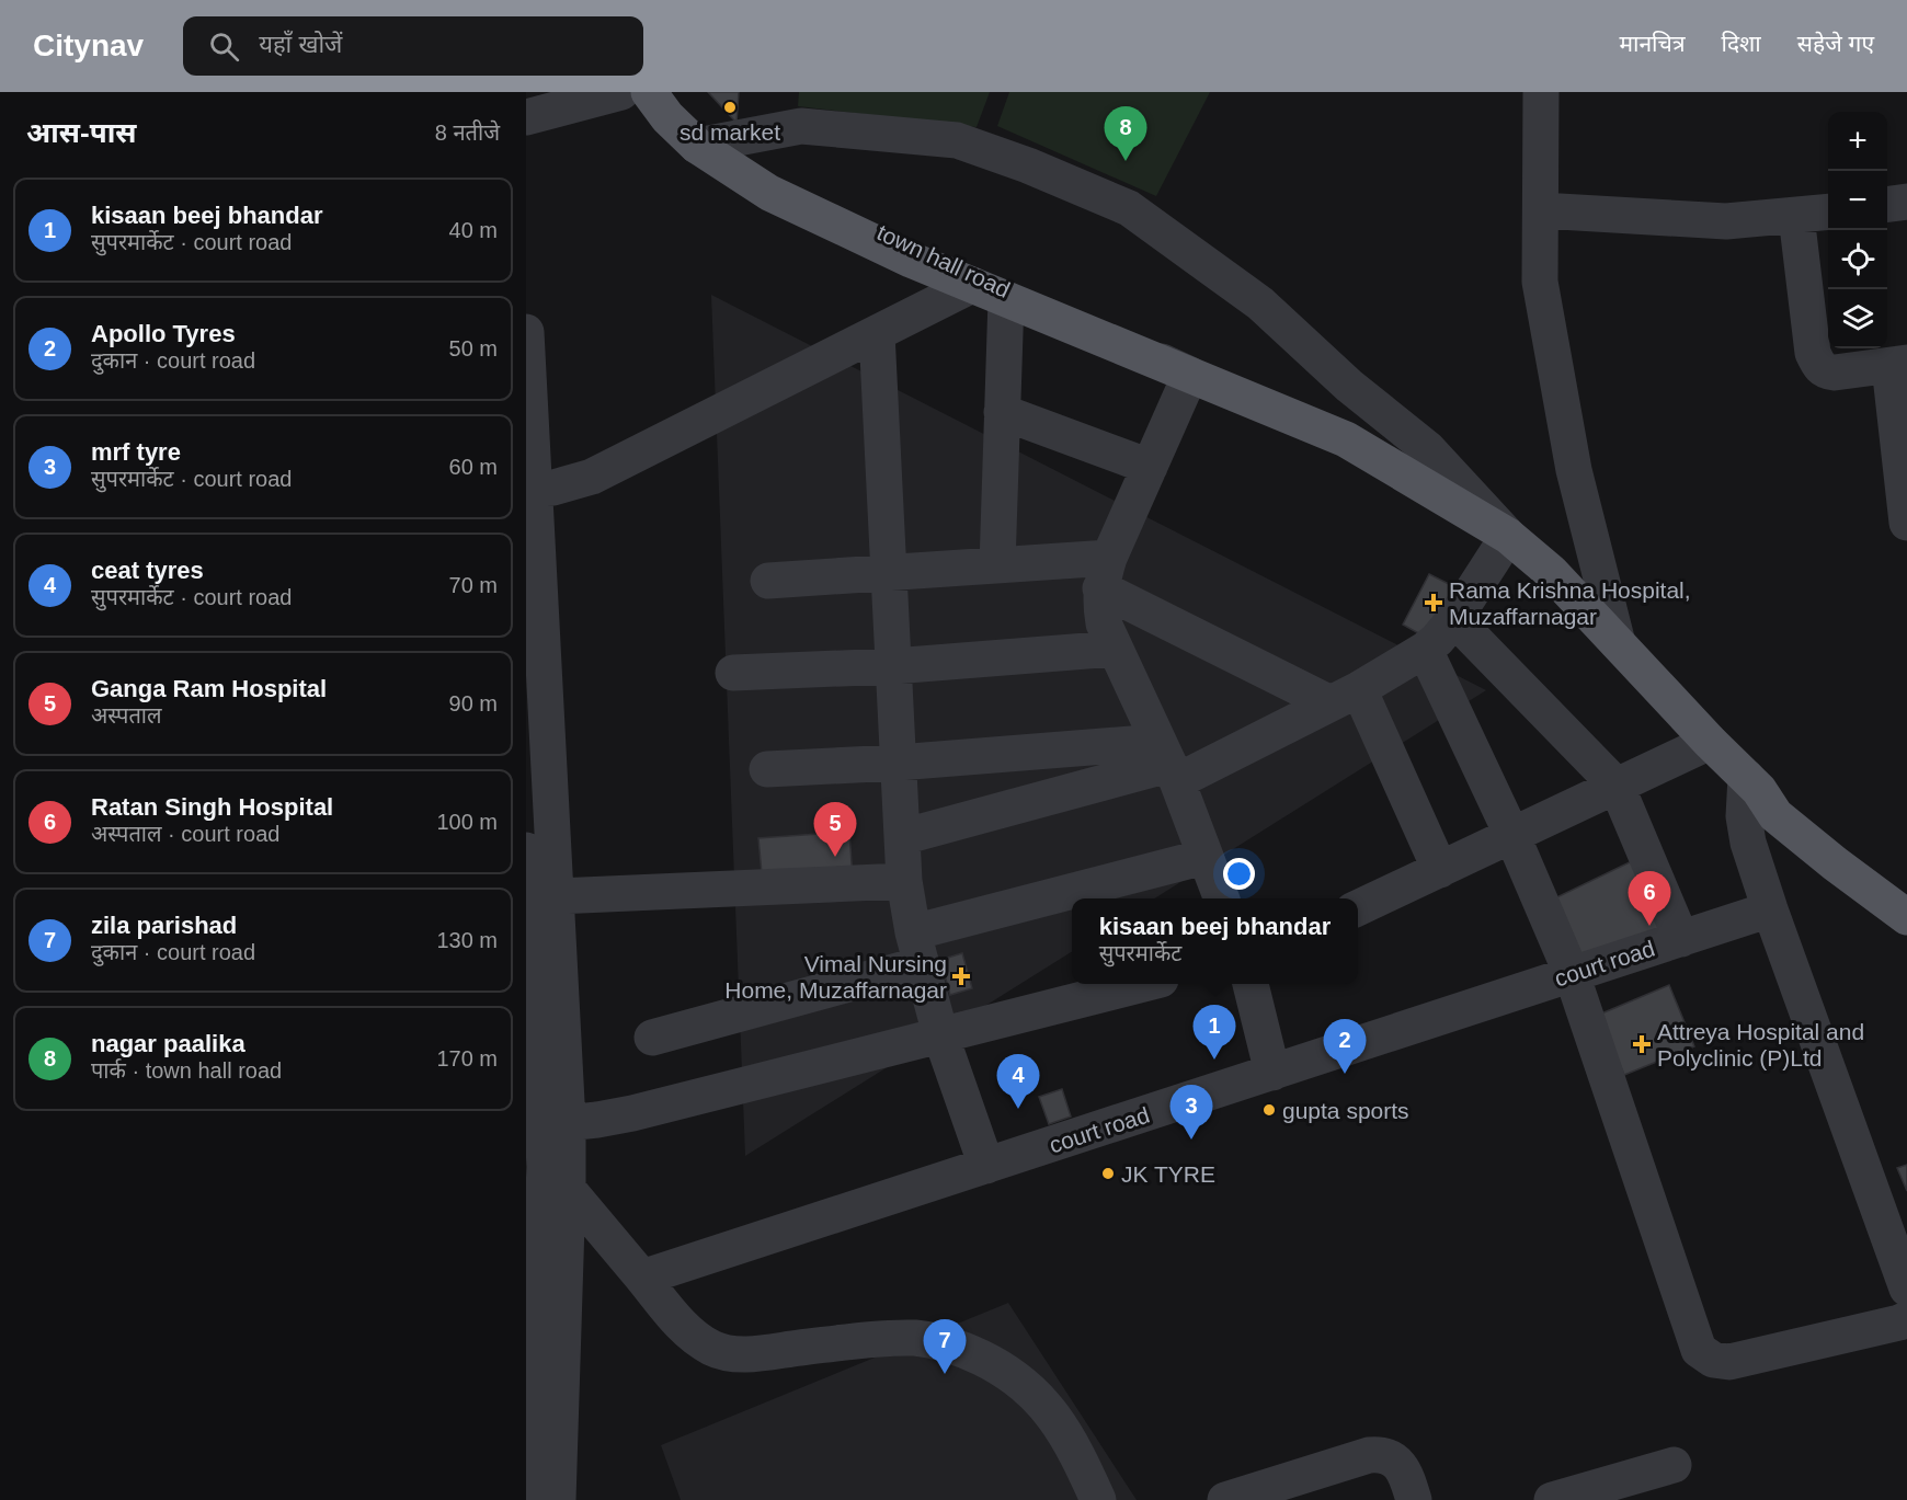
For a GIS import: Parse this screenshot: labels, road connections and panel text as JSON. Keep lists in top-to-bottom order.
{
  "streets": {
    "street": ["town hall road", "court road"]
  },
  "places": {
    "other": ["sd market", "gupta sports", "JK TYRE"],
    "health": ["Rama Krishna Hospital, Muzaffarnagar", "Vimal Nursing Home, Muzaffarnagar", "Attreya Hospital and Polyclinic (P)Ltd"]
  },
  "page": {
    "header": "Citynav",
    "search": "यहाँ खोजें",
    "nav": ["मानचित्र", "दिशा", "सहेजे गए"],
    "heading": ["आस-पास", "8 नतीजे"],
    "pins": [
      "8",
      "5",
      "6",
      "1",
      "2",
      "4",
      "3",
      "7"
    ],
    "map_buttons": ["+", "−"],
    "list": [
      {
        "mark": "1",
        "name": "kisaan beej bhandar",
        "note": "सुपरमार्केट · court road",
        "value": "40 m"
      },
      {
        "mark": "2",
        "name": "Apollo Tyres",
        "note": "दुकान · court road",
        "value": "50 m"
      },
      {
        "mark": "3",
        "name": "mrf tyre",
        "note": "सुपरमार्केट · court road",
        "value": "60 m"
      },
      {
        "mark": "4",
        "name": "ceat tyres",
        "note": "सुपरमार्केट · court road",
        "value": "70 m"
      },
      {
        "mark": "5",
        "name": "Ganga Ram Hospital",
        "note": "अस्पताल",
        "value": "90 m"
      },
      {
        "mark": "6",
        "name": "Ratan Singh Hospital",
        "note": "अस्पताल · court road",
        "value": "100 m"
      },
      {
        "mark": "7",
        "name": "zila parishad",
        "note": "दुकान · court road",
        "value": "130 m"
      },
      {
        "mark": "8",
        "name": "nagar paalika",
        "note": "पार्क · town hall road",
        "value": "170 m"
      }
    ],
    "popup": ["kisaan beej bhandar", "सुपरमार्केट"]
  }
}
